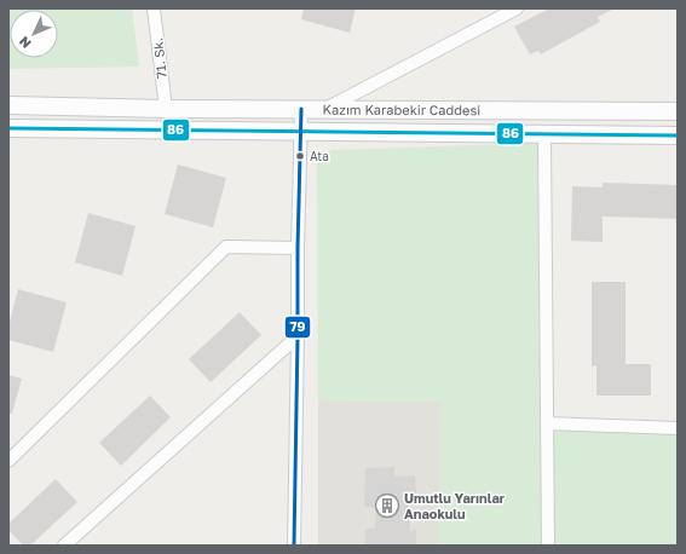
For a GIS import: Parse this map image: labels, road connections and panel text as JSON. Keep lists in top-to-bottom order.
{
  "streets": {
    "street": ["71. Sk.", "Kazım Karabekir Caddesi"]
  },
  "crossings": [
    ["71. Sk.", "Kazım Karabekir Caddesi"]
  ],
  "places": {
    "other": ["Ata"],
    "building": ["Umutlu Yarınlar Anaokulu"]
  },
  "lines": ["transit line 79", "transit line 86"],
  "north": "bottom left"
}
